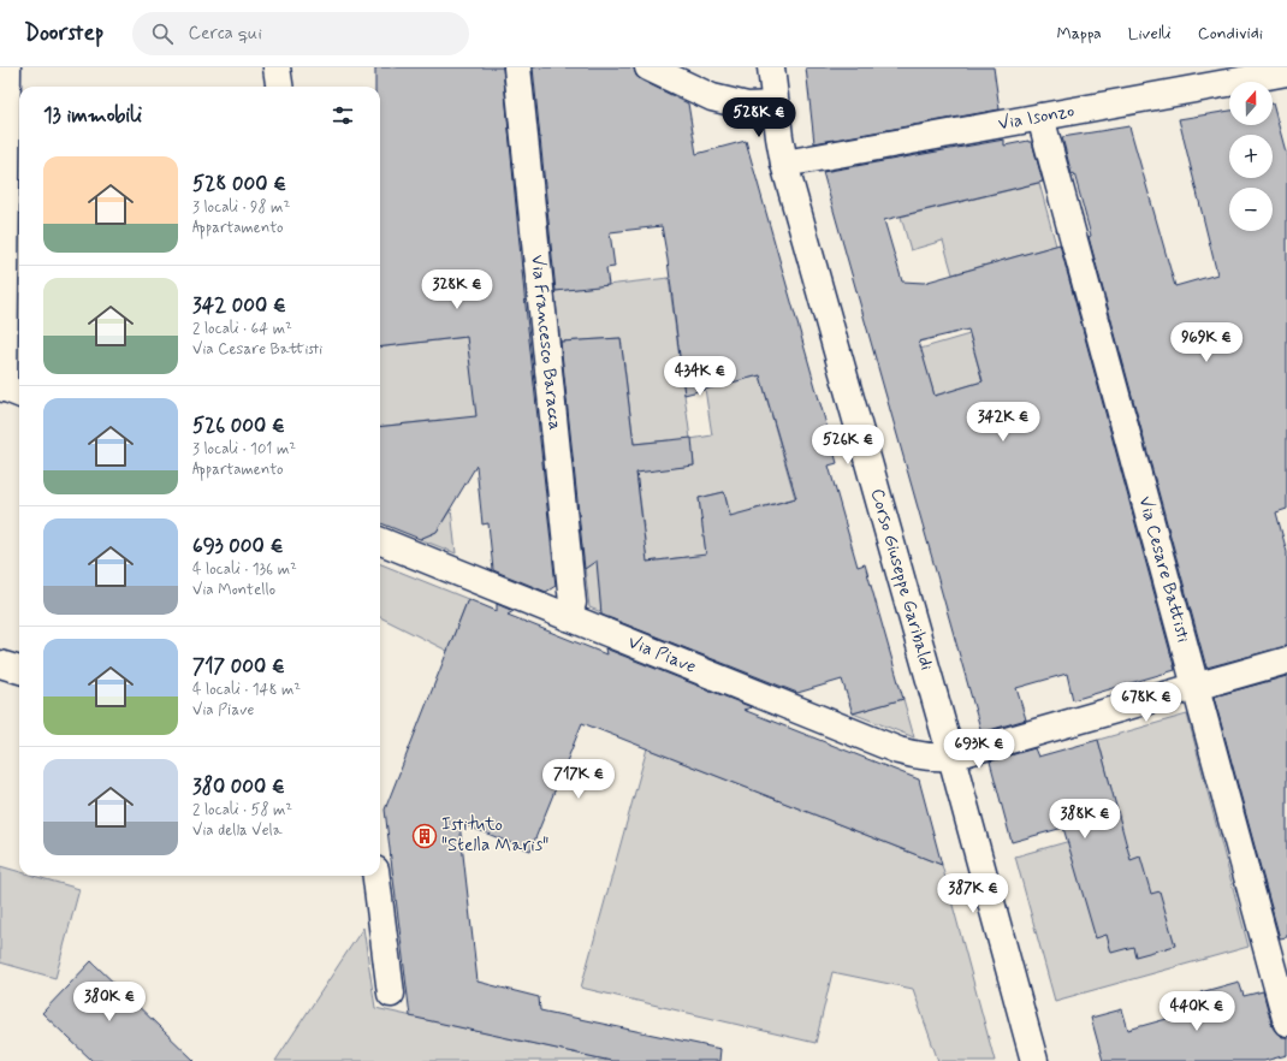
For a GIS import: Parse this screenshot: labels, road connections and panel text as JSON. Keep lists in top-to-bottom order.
{
  "streets": {
    "street": [
      "Via Isonzo",
      "Via Francesco Baracca",
      "Via Cesare Battisti",
      "Corso Giuseppe Garibaldi",
      "Via Piave"
    ]
  },
  "crossings": [
    ["Via Isonzo", "Via Cesare Battisti"],
    ["Via Isonzo", "Corso Giuseppe Garibaldi"],
    ["Via Francesco Baracca", "Via Piave"],
    ["Via Cesare Battisti", "Via Piave"],
    ["Corso Giuseppe Garibaldi", "Via Piave"]
  ],
  "places": {
    "building": ["Istituto \"Stella Maris\""]
  },
  "north": "top",
  "page": {
    "header": "Doorstep",
    "search": "Cerca qui",
    "nav": ["Mappa", "Livelli", "Condividi"],
    "map_buttons": ["+", "−"],
    "heading": "13 immobili",
    "price": [
      "528K €",
      "328K €",
      "969K €",
      "434K €",
      "342K €",
      "526K €",
      "678K €",
      "693K €",
      "717K €",
      "388K €",
      "387K €",
      "380K €",
      "440K €"
    ],
    "list": [
      {
        "name": "528 000 €",
        "note": "3 locali · 98 m² · Appartamento"
      },
      {
        "name": "342 000 €",
        "note": "2 locali · 64 m² · Via Cesare Battisti"
      },
      {
        "name": "526 000 €",
        "note": "3 locali · 101 m² · Appartamento"
      },
      {
        "name": "693 000 €",
        "note": "4 locali · 136 m² · Via Montello"
      },
      {
        "name": "717 000 €",
        "note": "4 locali · 148 m² · Via Piave"
      },
      {
        "name": "380 000 €",
        "note": "2 locali · 58 m² · Via della Vela"
      }
    ]
  }
}
